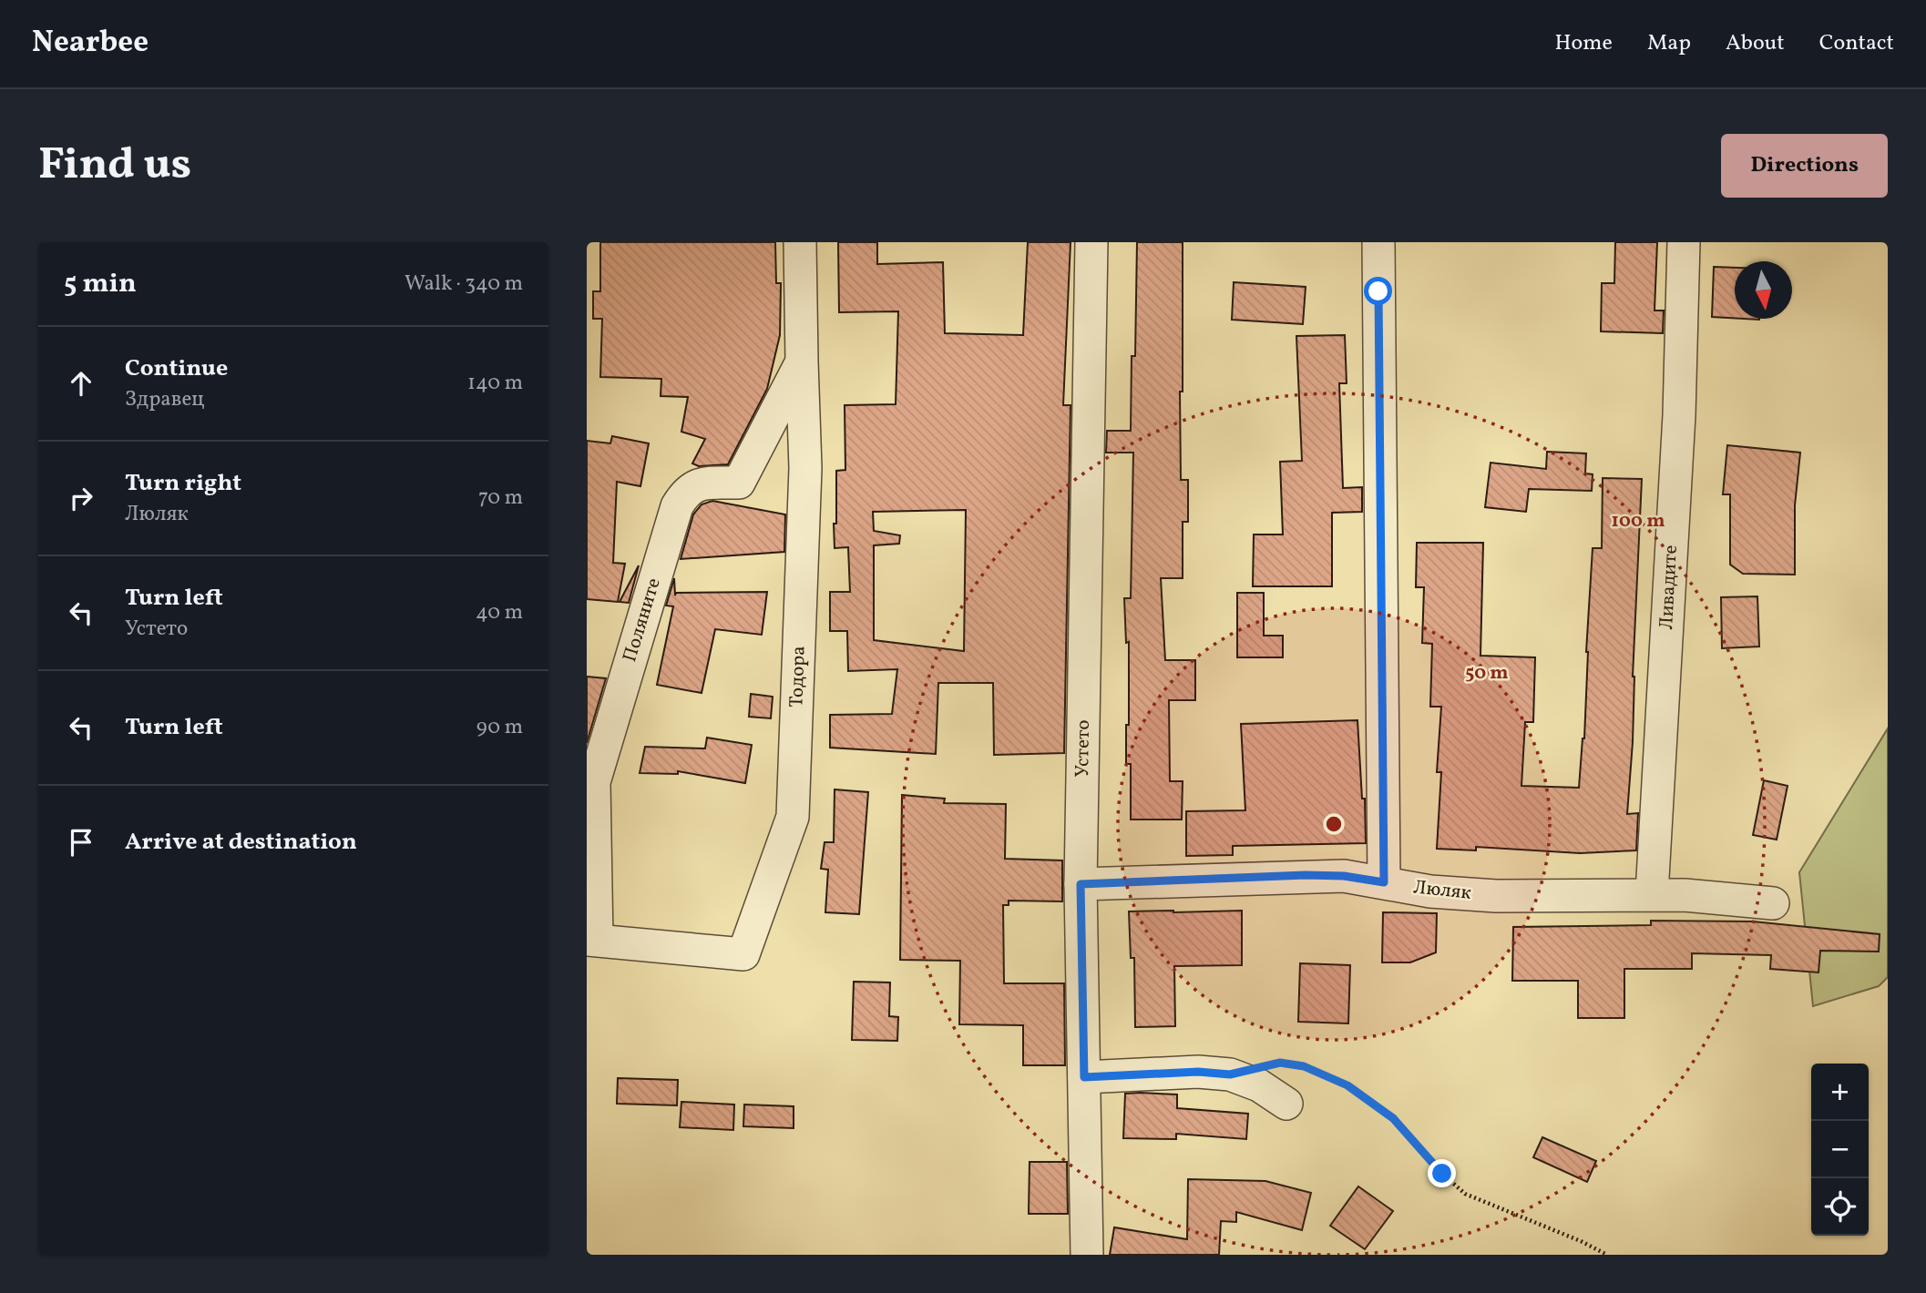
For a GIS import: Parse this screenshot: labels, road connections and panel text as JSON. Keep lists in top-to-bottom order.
{
  "streets": {
    "street": [
      "Ливадите",
      "Поляните",
      "Тодора",
      "Устето",
      "Люляк"
    ]
  },
  "crossings": [
    ["Ливадите", "Люляк"],
    ["Поляните", "Тодора"],
    ["Устето", "Люляк"]
  ],
  "north": "bottom",
  "page": {
    "header": "Nearbee",
    "nav": [
      "Home",
      "Map",
      "About",
      "Contact"
    ],
    "buttons": "Directions",
    "title": "Find us",
    "heading": ["5 min", "Walk · 340 m"],
    "list": [
      ["Continue", "Здравец", "140 m"],
      ["Turn right", "Люляк", "70 m"],
      ["Turn left", "Устето", "40 m"],
      ["Turn left", "90 m"],
      "Arrive at destination"
    ],
    "map_buttons": ["+", "−"]
  },
  "rings": ["100 m", "50 m"]
}
